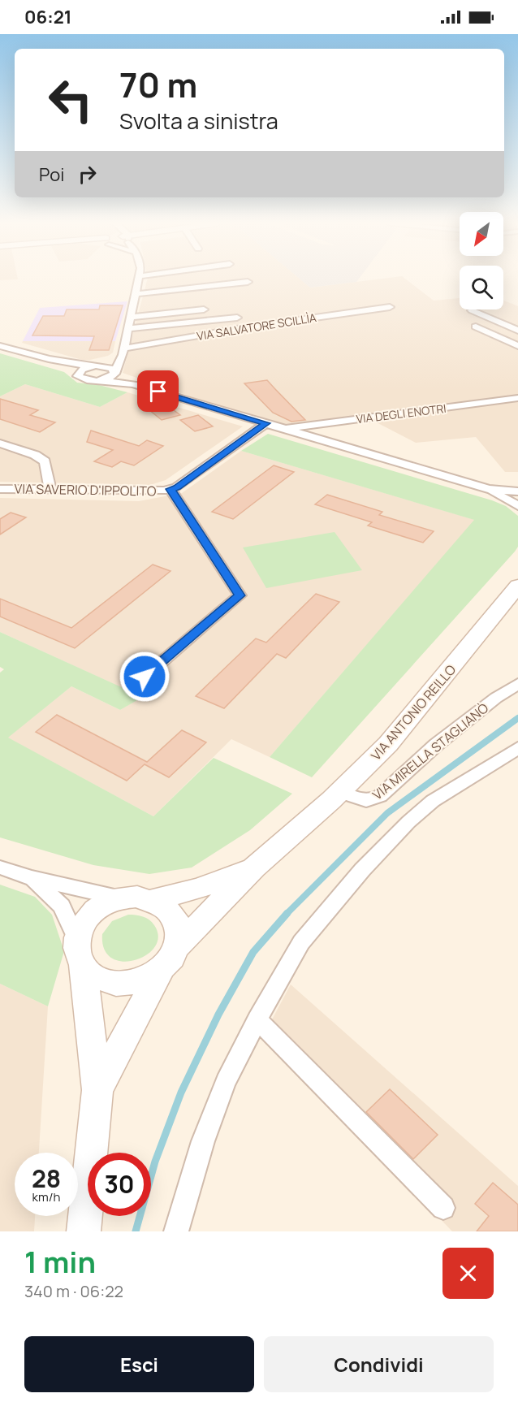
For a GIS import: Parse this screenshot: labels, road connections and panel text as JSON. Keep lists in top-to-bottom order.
{
  "streets": {
    "main road": ["VIA ANTONIO REILLO"],
    "street": [
      "VIA SALVATORE SCILLÌA",
      "VIA DEGLI ENOTRI",
      "VIA SAVERIO D'IPPOLITO",
      "VIA MIRELLA STAGLIANÒ"
    ]
  },
  "crossings": [
    ["VIA ANTONIO REILLO", "VIA MIRELLA STAGLIANÒ"]
  ],
  "north": "bottom left",
  "page": {
    "status": "06:21",
    "turn": ["70 m", "Svolta a sinistra"],
    "then": "Poi",
    "speed": "28 km/h",
    "limit": "30",
    "heading": ["1 min", "340 m · 06:22"],
    "buttons": ["Esci", "Condividi"]
  }
}
